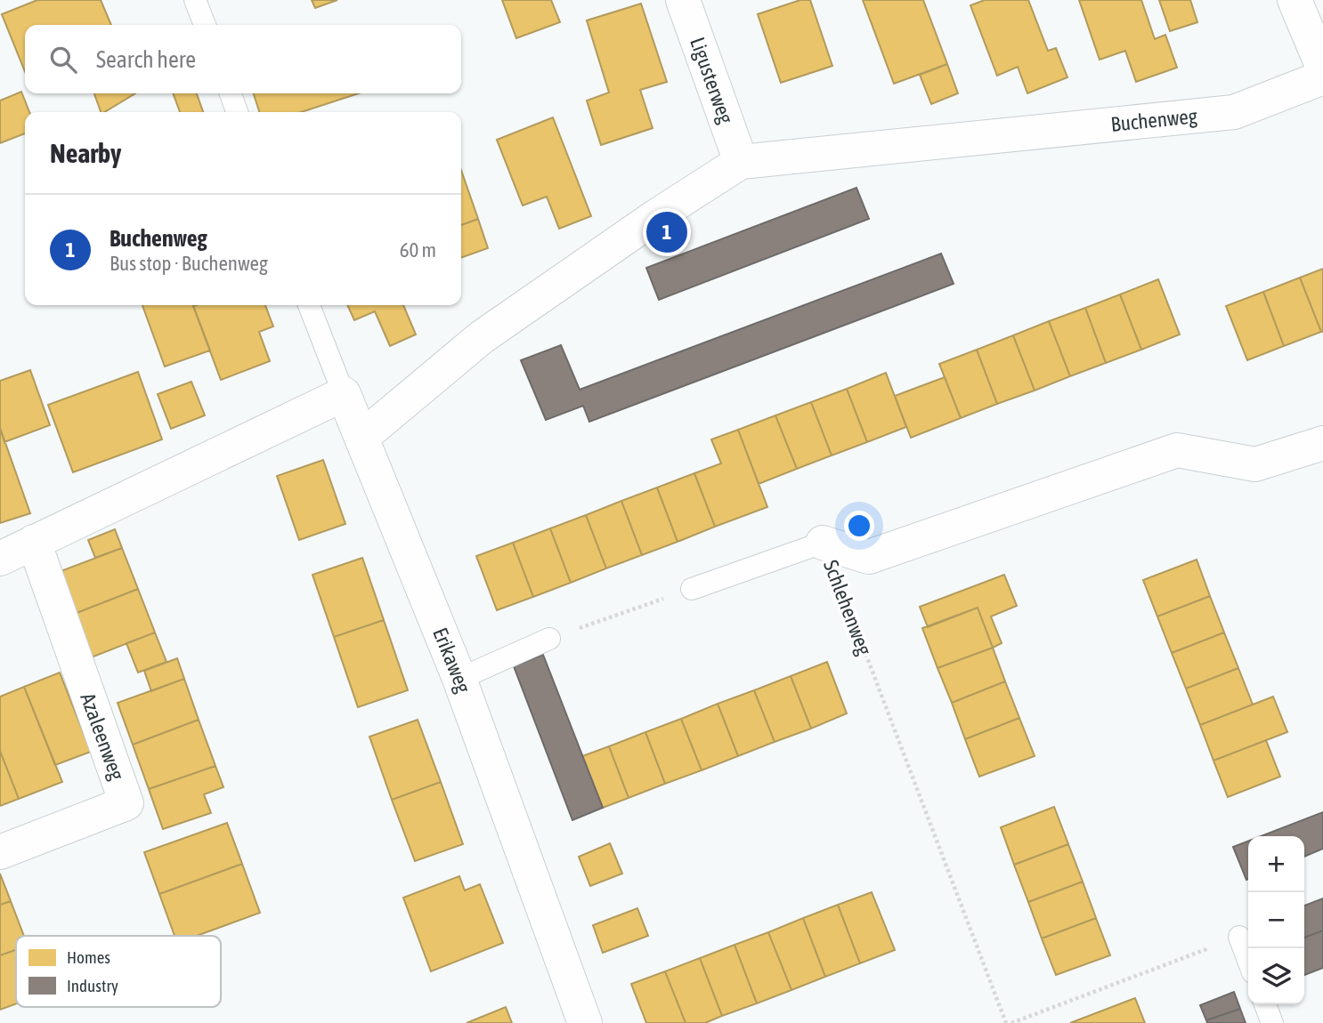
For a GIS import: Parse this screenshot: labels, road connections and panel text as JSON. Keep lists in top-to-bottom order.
{
  "streets": {
    "street": [
      "Ligusterweg",
      "Buchenweg",
      "Schlehenweg",
      "Erikaweg",
      "Azaleenweg"
    ]
  },
  "crossings": [
    ["Ligusterweg", "Buchenweg"],
    ["Buchenweg", "Erikaweg"]
  ],
  "legend": ["Homes", "Industry"],
  "page": {
    "search": "Search here",
    "heading": "Nearby",
    "list": [
      {
        "mark": "1",
        "name": "Buchenweg",
        "note": "Bus stop · Buchenweg",
        "value": "60 m"
      }
    ],
    "pins": "1",
    "map_buttons": ["+", "−"]
  }
}
